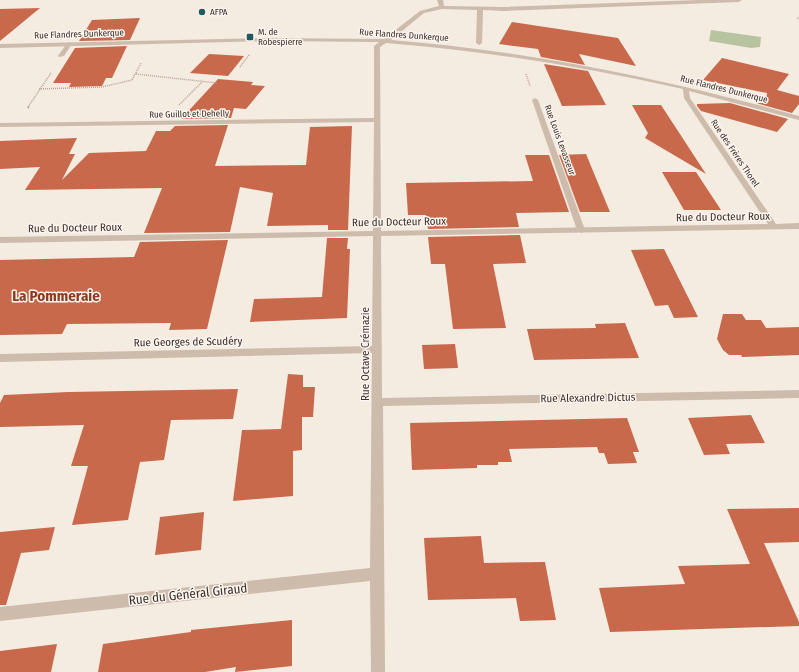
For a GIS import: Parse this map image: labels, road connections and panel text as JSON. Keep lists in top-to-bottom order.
{
  "streets": {
    "street": [
      "Rue Flandres Dunkerque",
      "Rue Guillot et Dehelly",
      "Rue Louis Levasseur",
      "Rue des Frères Thorel",
      "Rue du Docteur Roux",
      "Rue Georges de Scudéry",
      "Rue Octave Crémazie",
      "Rue Alexandre Dictus",
      "Rue du Général Giraud"
    ]
  },
  "crossings": [
    ["Rue Flandres Dunkerque", "Rue Louis Levasseur"],
    ["Rue Flandres Dunkerque", "Rue des Frères Thorel"],
    ["Rue Flandres Dunkerque", "Rue Octave Crémazie"],
    ["Rue Guillot et Dehelly", "Rue Octave Crémazie"],
    ["Rue Louis Levasseur", "Rue du Docteur Roux"],
    ["Rue des Frères Thorel", "Rue du Docteur Roux"],
    ["Rue du Docteur Roux", "Rue Octave Crémazie"],
    ["Rue Georges de Scudéry", "Rue Octave Crémazie"],
    ["Rue Octave Crémazie", "Rue Alexandre Dictus"],
    ["Rue Octave Crémazie", "Rue du Général Giraud"]
  ],
  "districts": ["La Pommeraie"],
  "places": {
    "other": ["AFPA"],
    "transit": ["M. de Robespierre"]
  }
}
